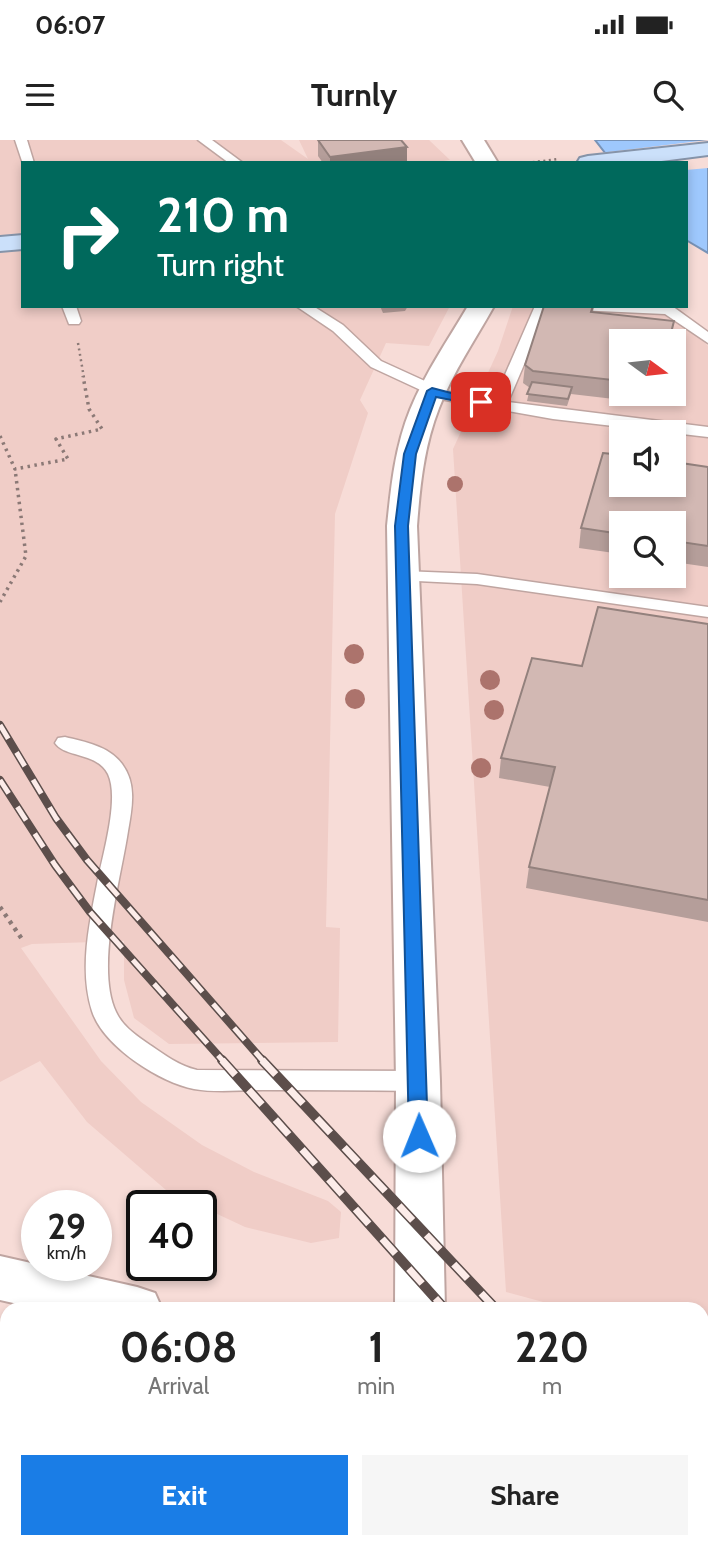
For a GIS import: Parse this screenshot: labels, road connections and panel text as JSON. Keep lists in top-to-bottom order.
{
  "north": "right",
  "page": {
    "status": "06:07",
    "header": "Turnly",
    "turn": ["210 m", "Turn right"],
    "speed": "29 km/h",
    "limit": "40",
    "eta": [
      "06:08",
      "Arrival",
      "1",
      "min",
      "220",
      "m"
    ],
    "buttons": ["Exit", "Share"]
  }
}
